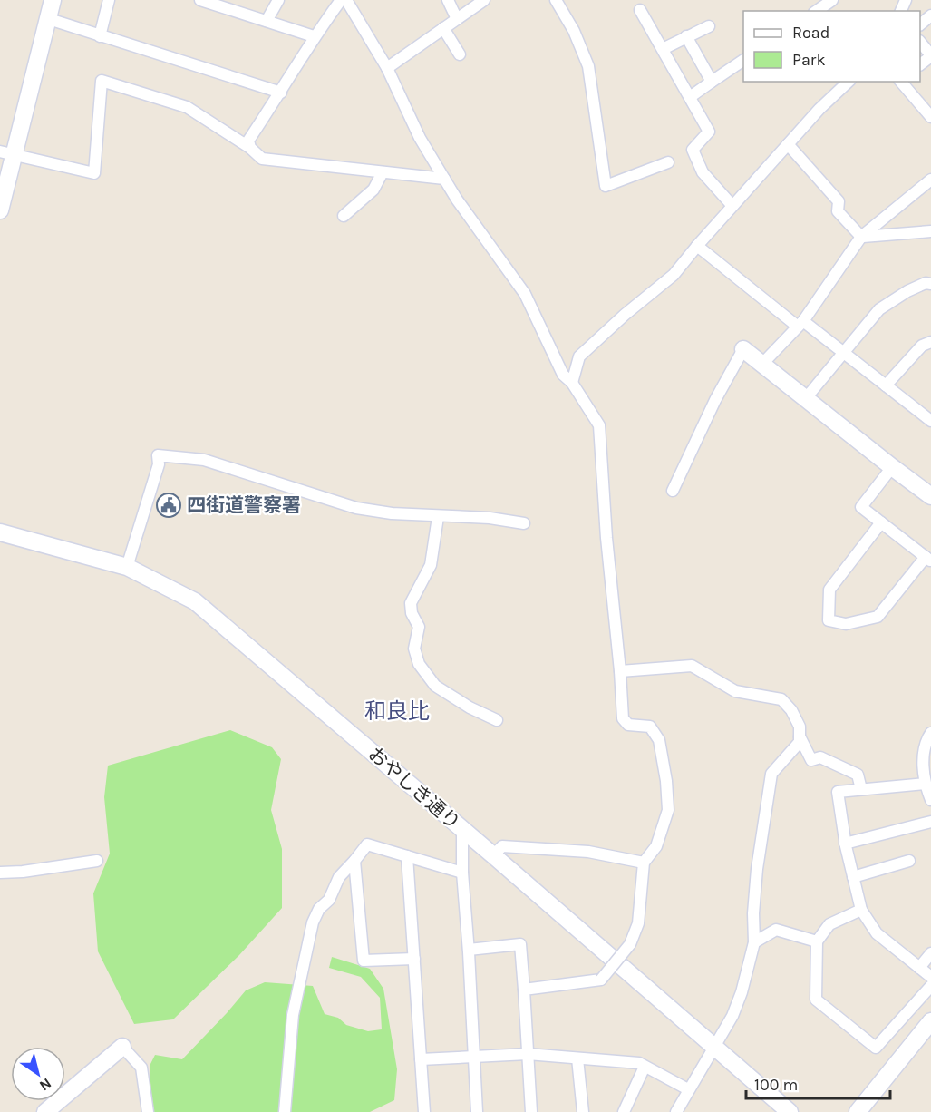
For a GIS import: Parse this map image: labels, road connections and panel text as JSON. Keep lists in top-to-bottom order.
{
  "streets": {
    "street": ["おやしき通り"]
  },
  "districts": ["和良比"],
  "places": {
    "public building": ["四街道警察署"]
  },
  "legend": ["Road", "Park"],
  "scale_bar": "100 m",
  "north": "bottom right"
}
